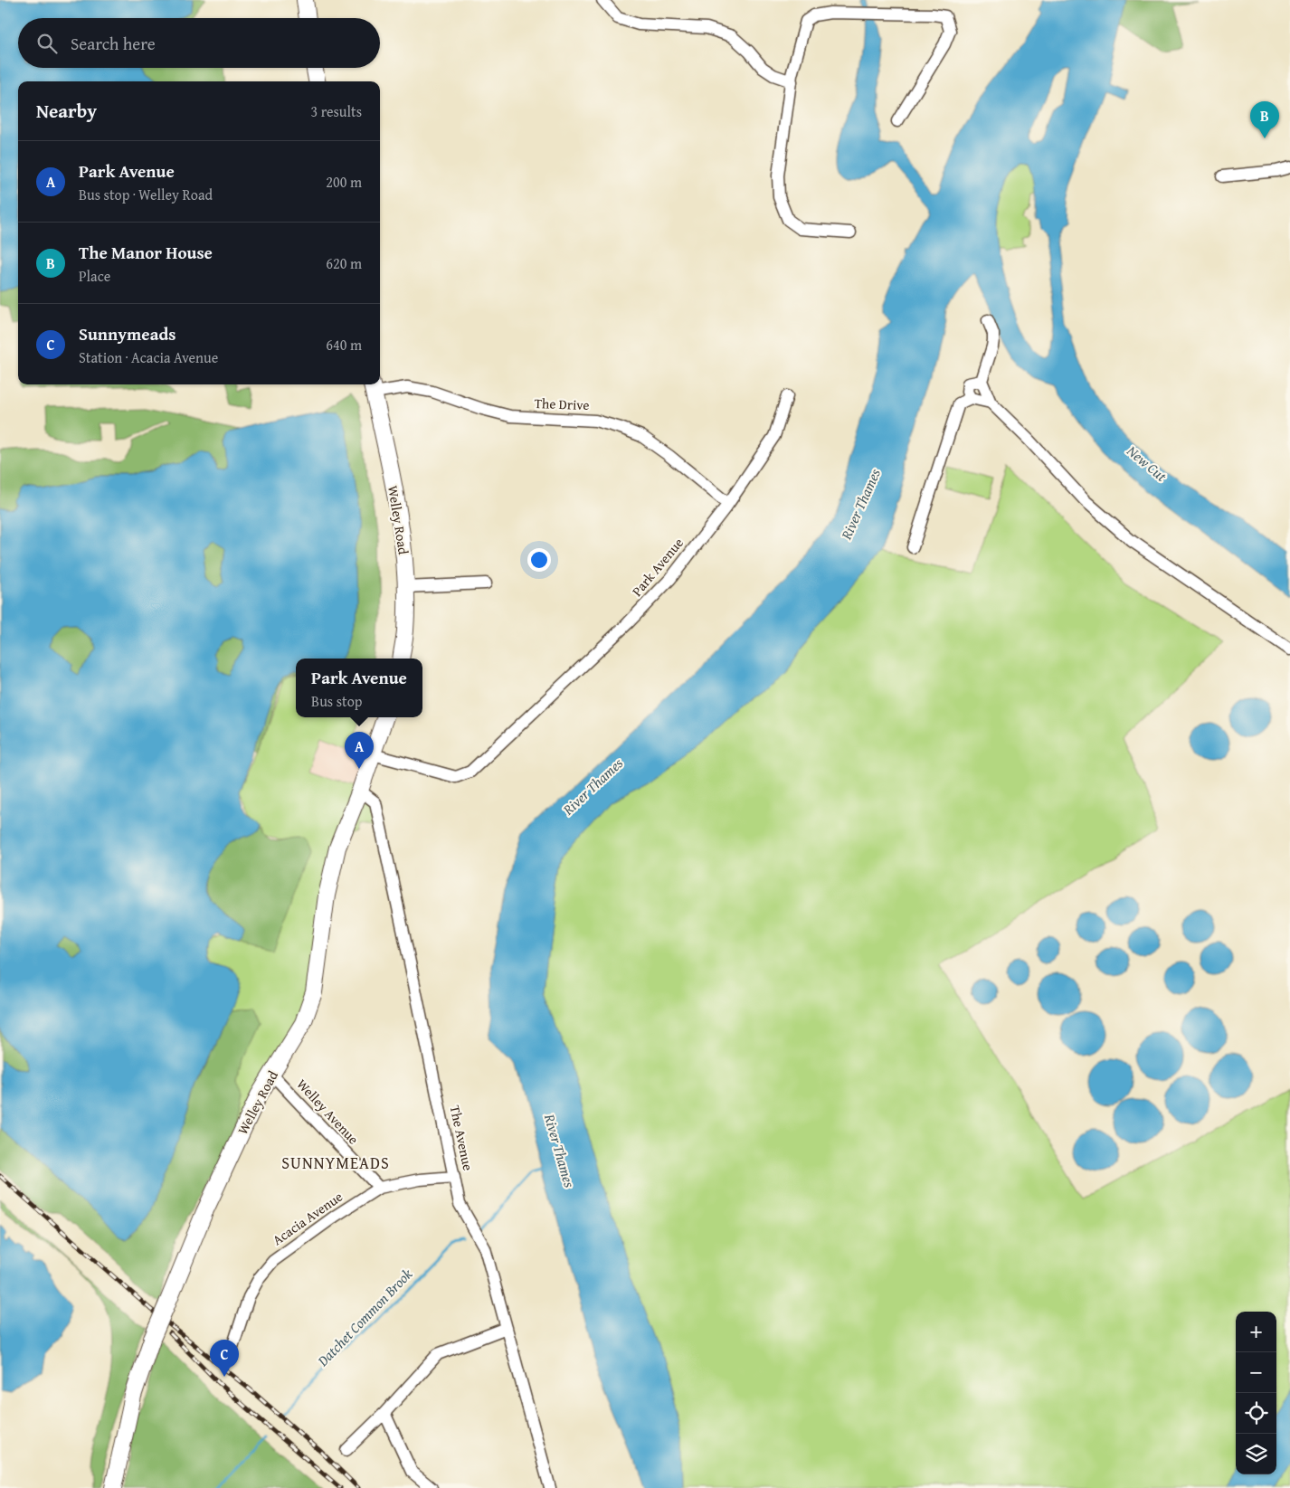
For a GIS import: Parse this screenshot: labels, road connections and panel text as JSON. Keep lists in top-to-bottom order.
{
  "streets": {
    "main road": ["Welley Road"],
    "street": [
      "The Drive",
      "Park Avenue",
      "Welley Avenue",
      "The Avenue",
      "Acacia Avenue"
    ]
  },
  "crossings": [
    ["The Drive", "Welley Road"],
    ["The Drive", "Park Avenue"],
    ["Welley Road", "Park Avenue"],
    ["Welley Road", "Welley Avenue"],
    ["Welley Road", "The Avenue"],
    ["Welley Avenue", "Acacia Avenue"],
    ["The Avenue", "Acacia Avenue"]
  ],
  "districts": ["SUNNYMEADS"],
  "water": ["New Cut", "River Thames", "Datchet Common Brook"],
  "page": {
    "search": "Search here",
    "heading": ["Nearby", "3 results"],
    "pins": ["B", "A", "C"],
    "list": [
      {
        "mark": "A",
        "name": "Park Avenue",
        "note": "Bus stop · Welley Road",
        "value": "200 m"
      },
      {
        "mark": "B",
        "name": "The Manor House",
        "note": "Place",
        "value": "620 m"
      },
      {
        "mark": "C",
        "name": "Sunnymeads",
        "note": "Station · Acacia Avenue",
        "value": "640 m"
      }
    ],
    "popup": ["Park Avenue", "Bus stop"],
    "map_buttons": ["+", "−"]
  }
}
